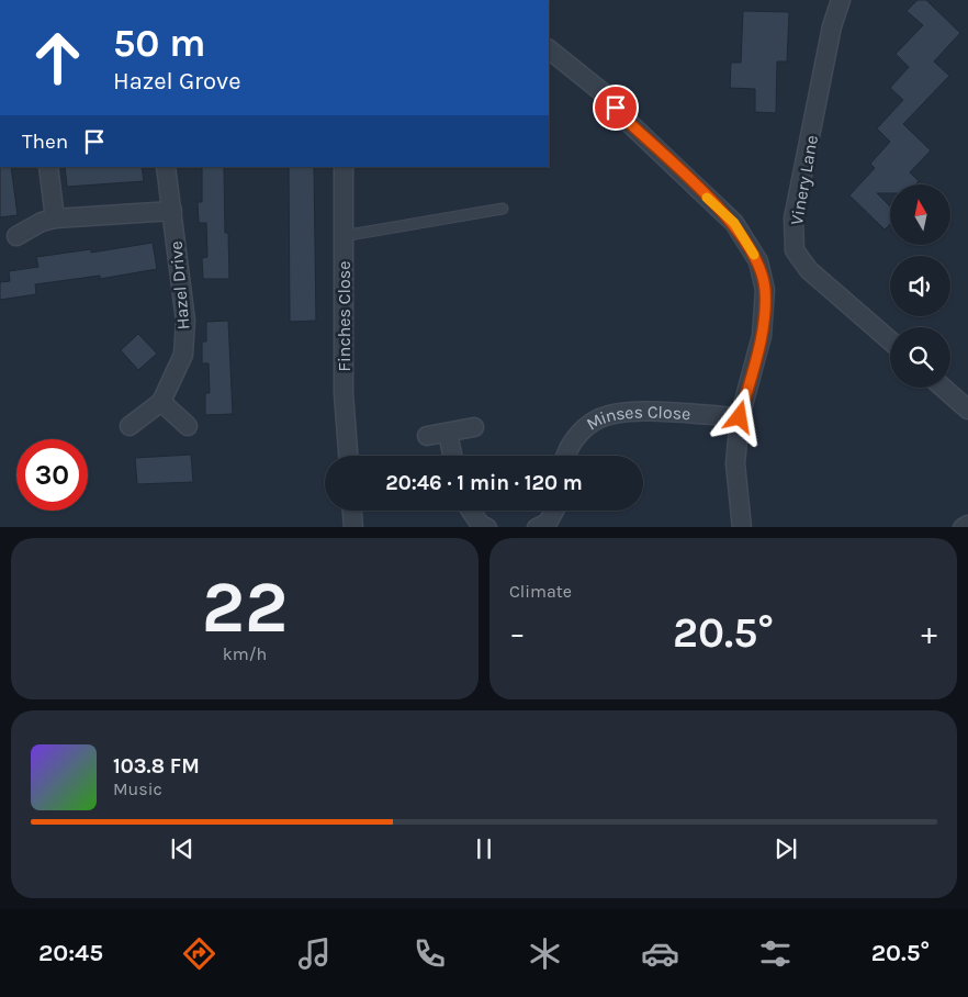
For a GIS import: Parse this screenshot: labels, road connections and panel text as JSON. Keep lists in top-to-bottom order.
{
  "streets": {
    "street": [
      "Vinery Lane",
      "Hazel Drive",
      "Finches Close",
      "Minses Close"
    ]
  },
  "north": "top",
  "page": {
    "turn": ["50 m", "Hazel Grove"],
    "then": "Then",
    "limit": "30",
    "trip": "20:46 · 1 min · 120 m",
    "tile": [
      ["22", "km/h"],
      "Climate"
    ],
    "heat": ["−", "20.5°", "+"],
    "song": ["103.8 FM", "Music"],
    "tabs": ["20:45", "20.5°"]
  }
}
